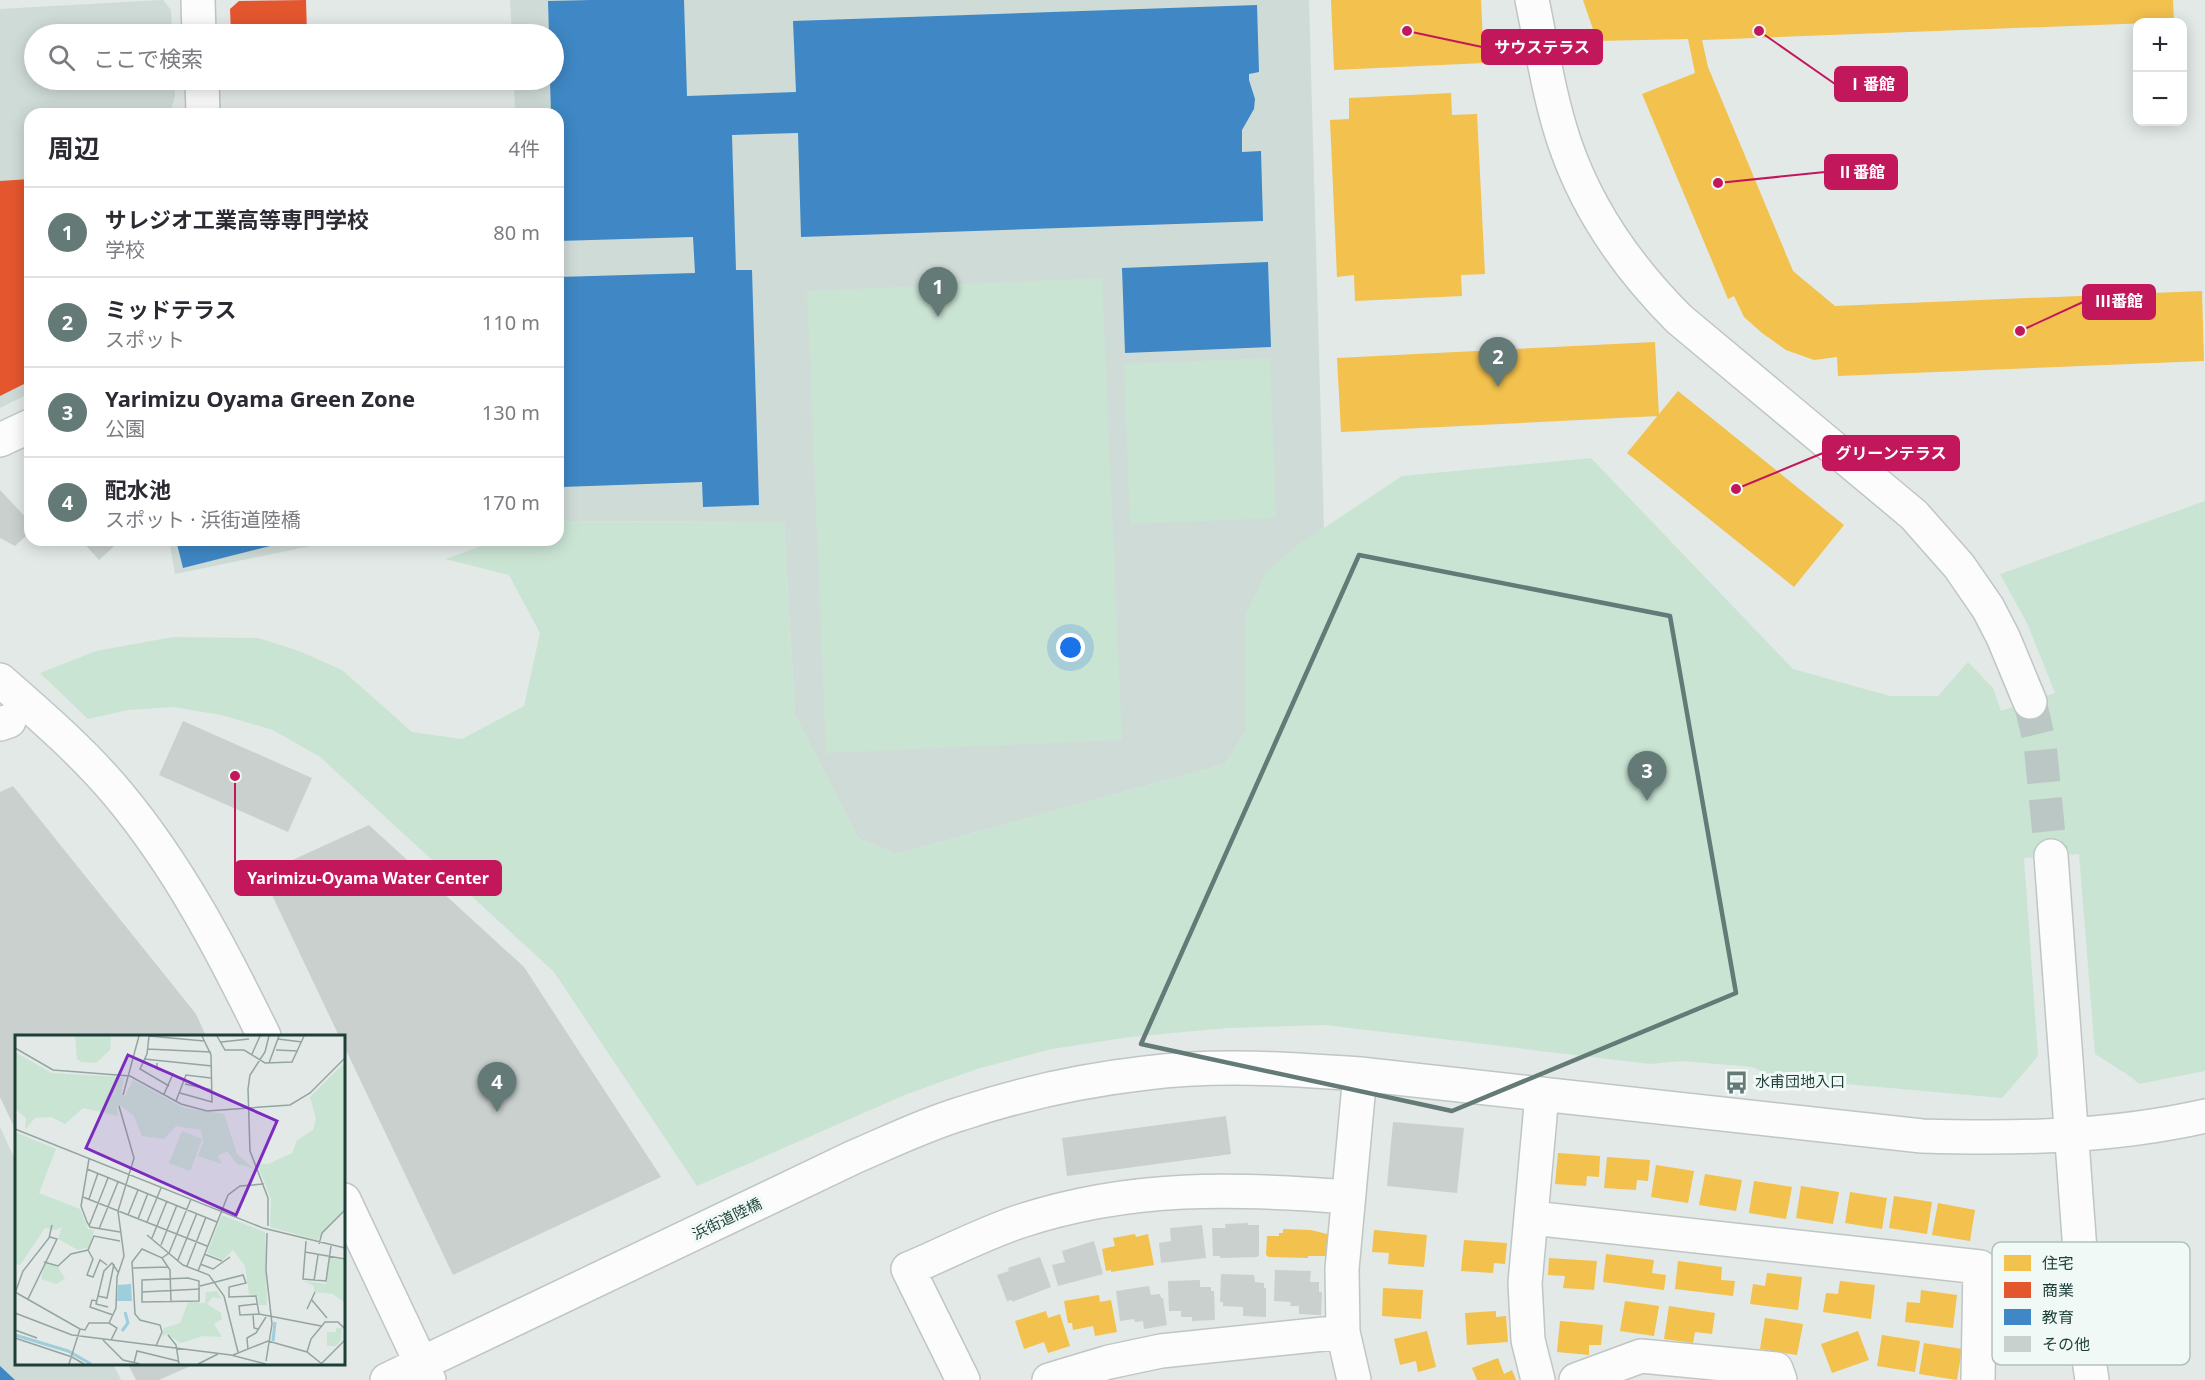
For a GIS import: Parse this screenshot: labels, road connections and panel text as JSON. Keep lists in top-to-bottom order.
{
  "streets": {
    "street": ["浜街道陸橋"]
  },
  "places": {
    "other": [
      "サウステラス",
      "Ⅰ番館",
      "Ⅱ番館",
      "Ⅲ番館",
      "グリーンテラス",
      "Yarimizu-Oyama Water Center"
    ],
    "bus stop": ["水甫団地入口"]
  },
  "legend": [
    "住宅",
    "商業",
    "教育",
    "その他"
  ],
  "page": {
    "map_buttons": ["+", "−"],
    "search": "ここで検索",
    "heading": ["周辺", "4件"],
    "list": [
      {
        "mark": "1",
        "name": "サレジオ工業高等専門学校",
        "note": "学校",
        "value": "80 m"
      },
      {
        "mark": "2",
        "name": "ミッドテラス",
        "note": "スポット",
        "value": "110 m"
      },
      {
        "mark": "3",
        "name": "Yarimizu Oyama Green Zone",
        "note": "公園",
        "value": "130 m"
      },
      {
        "mark": "4",
        "name": "配水池",
        "note": "スポット · 浜街道陸橋",
        "value": "170 m"
      }
    ],
    "pins": [
      "1",
      "2",
      "3",
      "4"
    ]
  }
}
